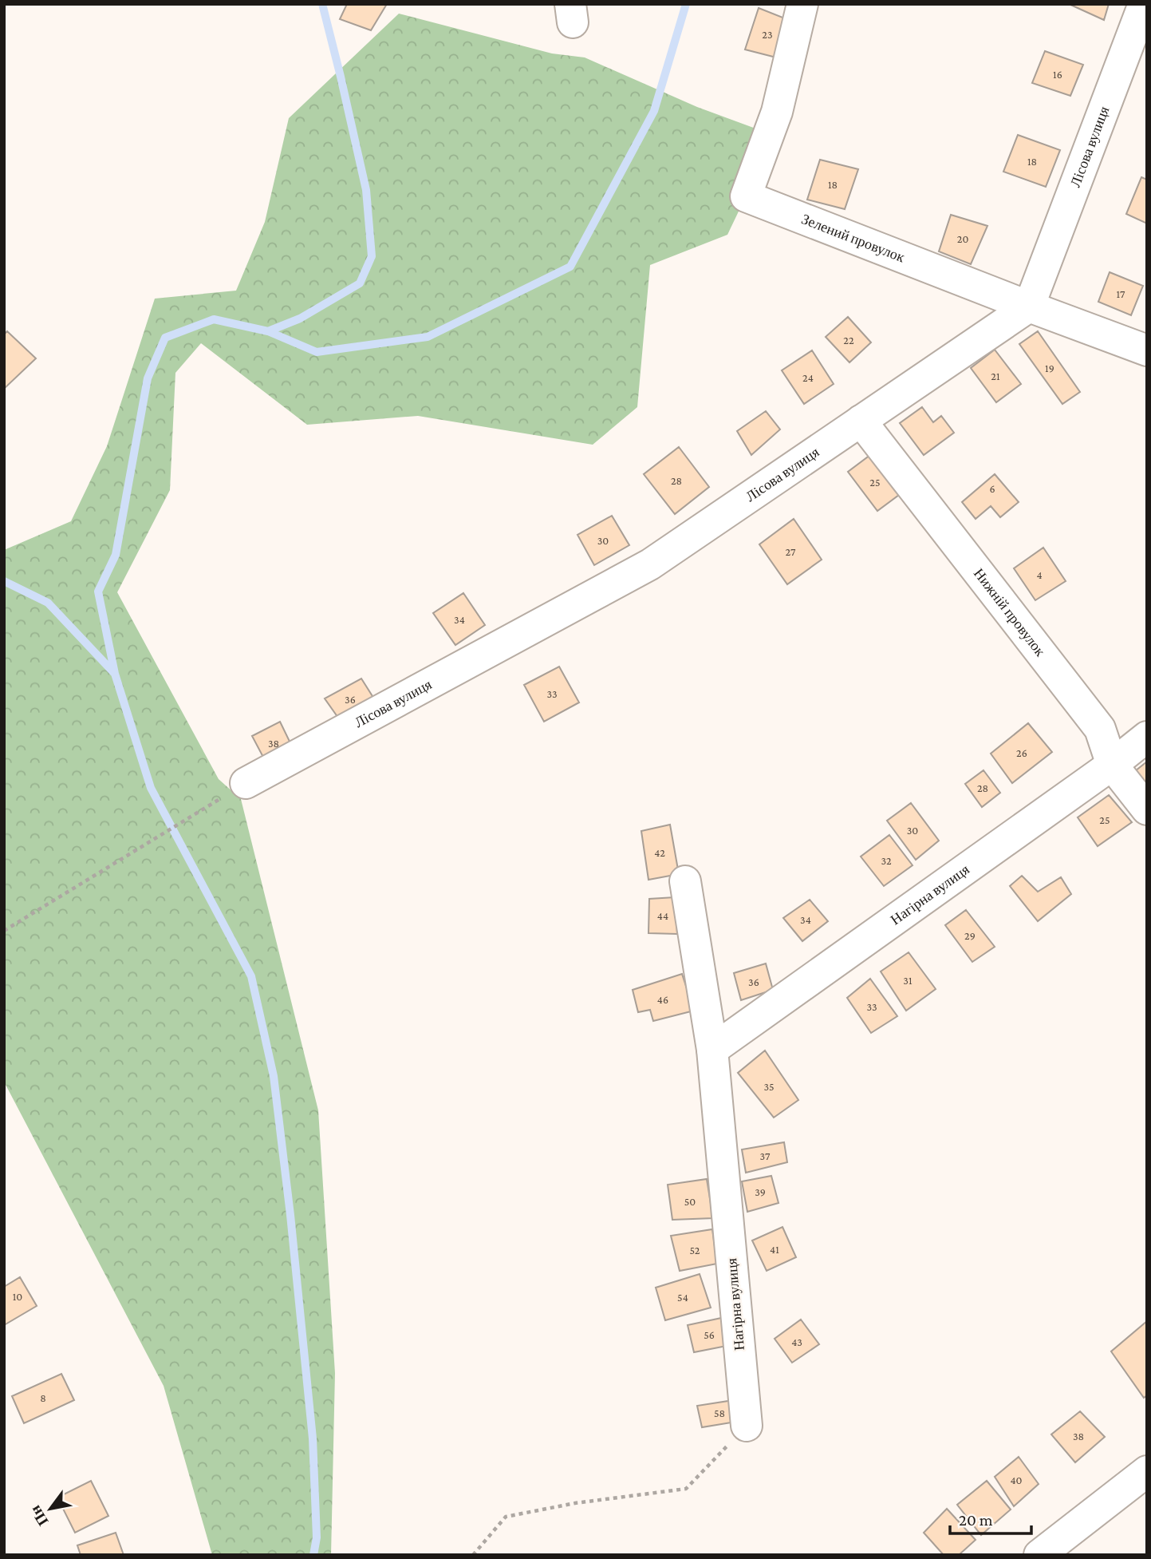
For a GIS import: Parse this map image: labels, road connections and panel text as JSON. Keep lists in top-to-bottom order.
{
  "streets": {
    "street": [
      "Лісова вулиця",
      "Зелений провулок",
      "Нижній провулок",
      "Нагірна вулиця"
    ]
  },
  "crossings": [
    ["Лісова вулиця", "Зелений провулок"],
    ["Лісова вулиця", "Нижній провулок"],
    ["Нижній провулок", "Нагірна вулиця"]
  ],
  "house_numbers": [
    "23",
    "16",
    "18",
    "18",
    "20",
    "17",
    "22",
    "19",
    "21",
    "24",
    "28",
    "25",
    "6",
    "30",
    "27",
    "4",
    "34",
    "33",
    "36",
    "38",
    "26",
    "28",
    "25",
    "30",
    "42",
    "32",
    "44",
    "34",
    "29",
    "31",
    "36",
    "46",
    "33",
    "35",
    "37",
    "39",
    "50",
    "41",
    "52",
    "10",
    "54",
    "56",
    "43",
    "8",
    "58",
    "38",
    "40"
  ],
  "scale_bar": "20 m",
  "north": "bottom left"
}
